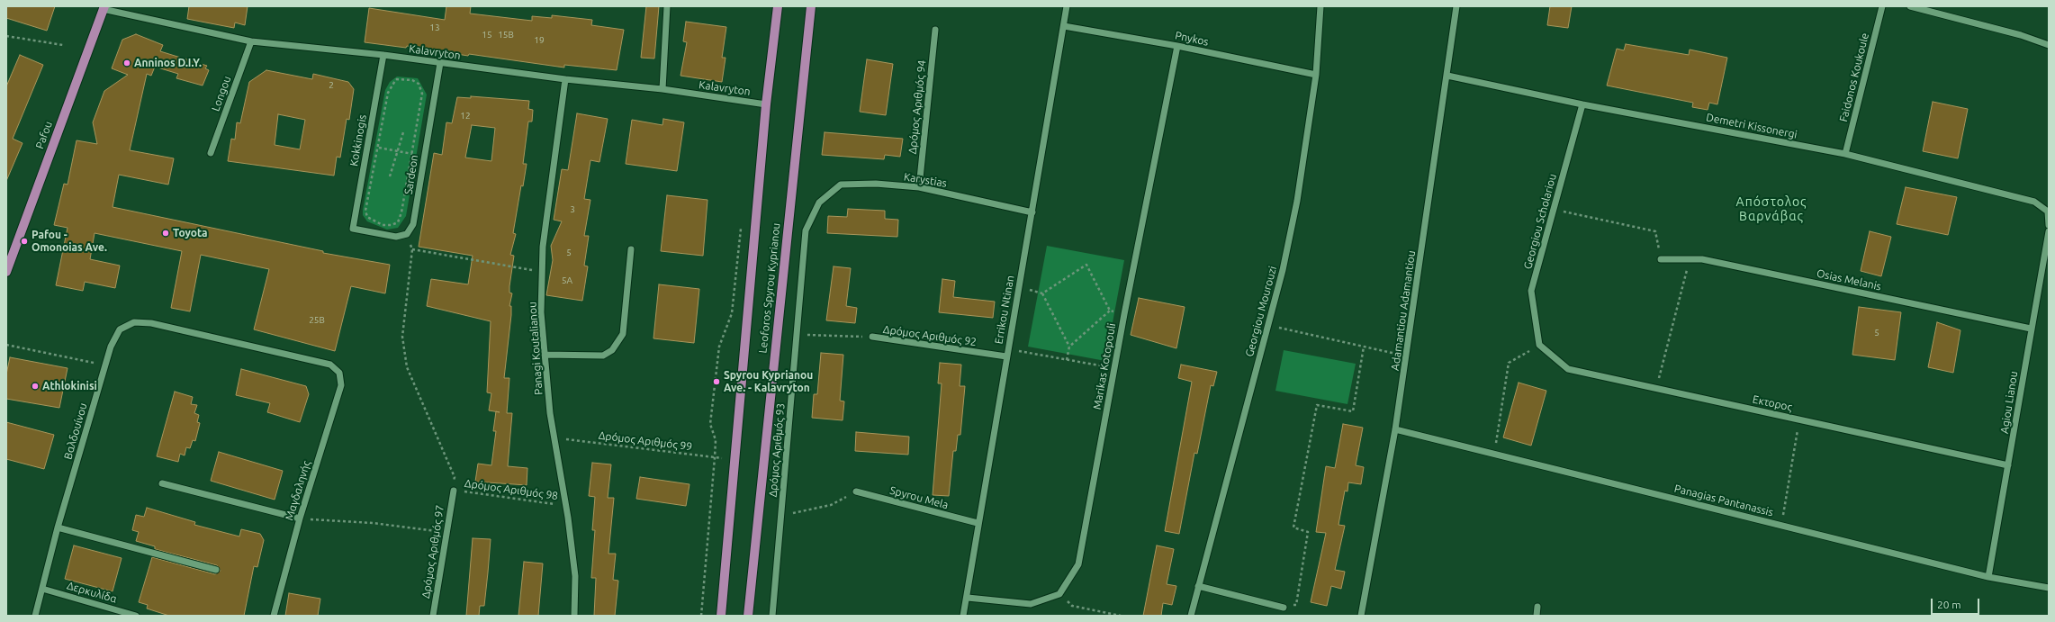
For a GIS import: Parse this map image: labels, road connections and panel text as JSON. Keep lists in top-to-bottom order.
{
  "streets": {
    "main road": ["Pafou", "Leoforos Spyrou Kyprianou"],
    "street": [
      "Pnykos",
      "Kalavryton",
      "Faidonos Koukoule",
      "Longou",
      "Δρόμος Αριθμός 94",
      "Demetri Kissonergi",
      "Kokkinogis",
      "Sardeon",
      "Karystias",
      "Georgiou Scholariou",
      "Osias Melanis",
      "Errikou Ntinan",
      "Adamantiou Adamantiou",
      "Georgiou Mourouzi",
      "Δρόμος Αριθμός 92",
      "Panagi Koutalianou",
      "Marikas Kotopouli",
      "Agiou Lianou",
      "Εκτορος",
      "Βαλδουίνου",
      "Δρόμος Αριθμός 93",
      "Μαγδαληνής",
      "Spyrou Mela",
      "Panagias Pantanassis",
      "Δρόμος Αριθμός 97",
      "Δερκυλίδα"
    ],
    "path": ["Δρόμος Αριθμός 99", "Δρόμος Αριθμός 98"]
  },
  "crossings": [
    ["Pnykos", "Errikou Ntinan"],
    ["Pnykos", "Georgiou Mourouzi"],
    ["Pnykos", "Marikas Kotopouli"],
    ["Kalavryton", "Longou"],
    ["Kalavryton", "Pafou"],
    ["Kalavryton", "Kokkinogis"],
    ["Kalavryton", "Sardeon"],
    ["Kalavryton", "Leoforos Spyrou Kyprianou"],
    ["Kalavryton", "Panagi Koutalianou"],
    ["Faidonos Koukoule", "Demetri Kissonergi"],
    ["Δρόμος Αριθμός 94", "Karystias"],
    ["Demetri Kissonergi", "Georgiou Scholariou"],
    ["Demetri Kissonergi", "Adamantiou Adamantiou"],
    ["Kokkinogis", "Sardeon"],
    ["Karystias", "Errikou Ntinan"],
    ["Karystias", "Δρόμος Αριθμός 93"],
    ["Georgiou Scholariou", "Εκτορος"],
    ["Osias Melanis", "Agiou Lianou"],
    ["Leoforos Spyrou Kyprianou", "Δρόμος Αριθμός 99"],
    ["Errikou Ntinan", "Δρόμος Αριθμός 92"],
    ["Errikou Ntinan", "Spyrou Mela"],
    ["Adamantiou Adamantiou", "Panagias Pantanassis"],
    ["Panagi Koutalianou", "Δρόμος Αριθμός 99"],
    ["Panagi Koutalianou", "Δρόμος Αριθμός 98"],
    ["Agiou Lianou", "Εκτορος"],
    ["Agiou Lianou", "Panagias Pantanassis"],
    ["Βαλδουίνου", "Μαγδαληνής"],
    ["Βαλδουίνου", "Δερκυλίδα"],
    ["Δρόμος Αριθμός 98", "Δρόμος Αριθμός 97"]
  ],
  "districts": ["Απόστολος Βαρνάβας"],
  "places": [
    "Anninos D.I.Y.",
    "Toyota",
    "Pafou - Omonoias Ave.",
    "Spyrou Kyprianou Ave. - Kalavryton",
    "Athlokinisi"
  ],
  "house_numbers": [
    "13",
    "15",
    "15B",
    "19",
    "2",
    "12",
    "3",
    "5",
    "5A",
    "25B",
    "5"
  ],
  "scale_bar": "20 m"
}
